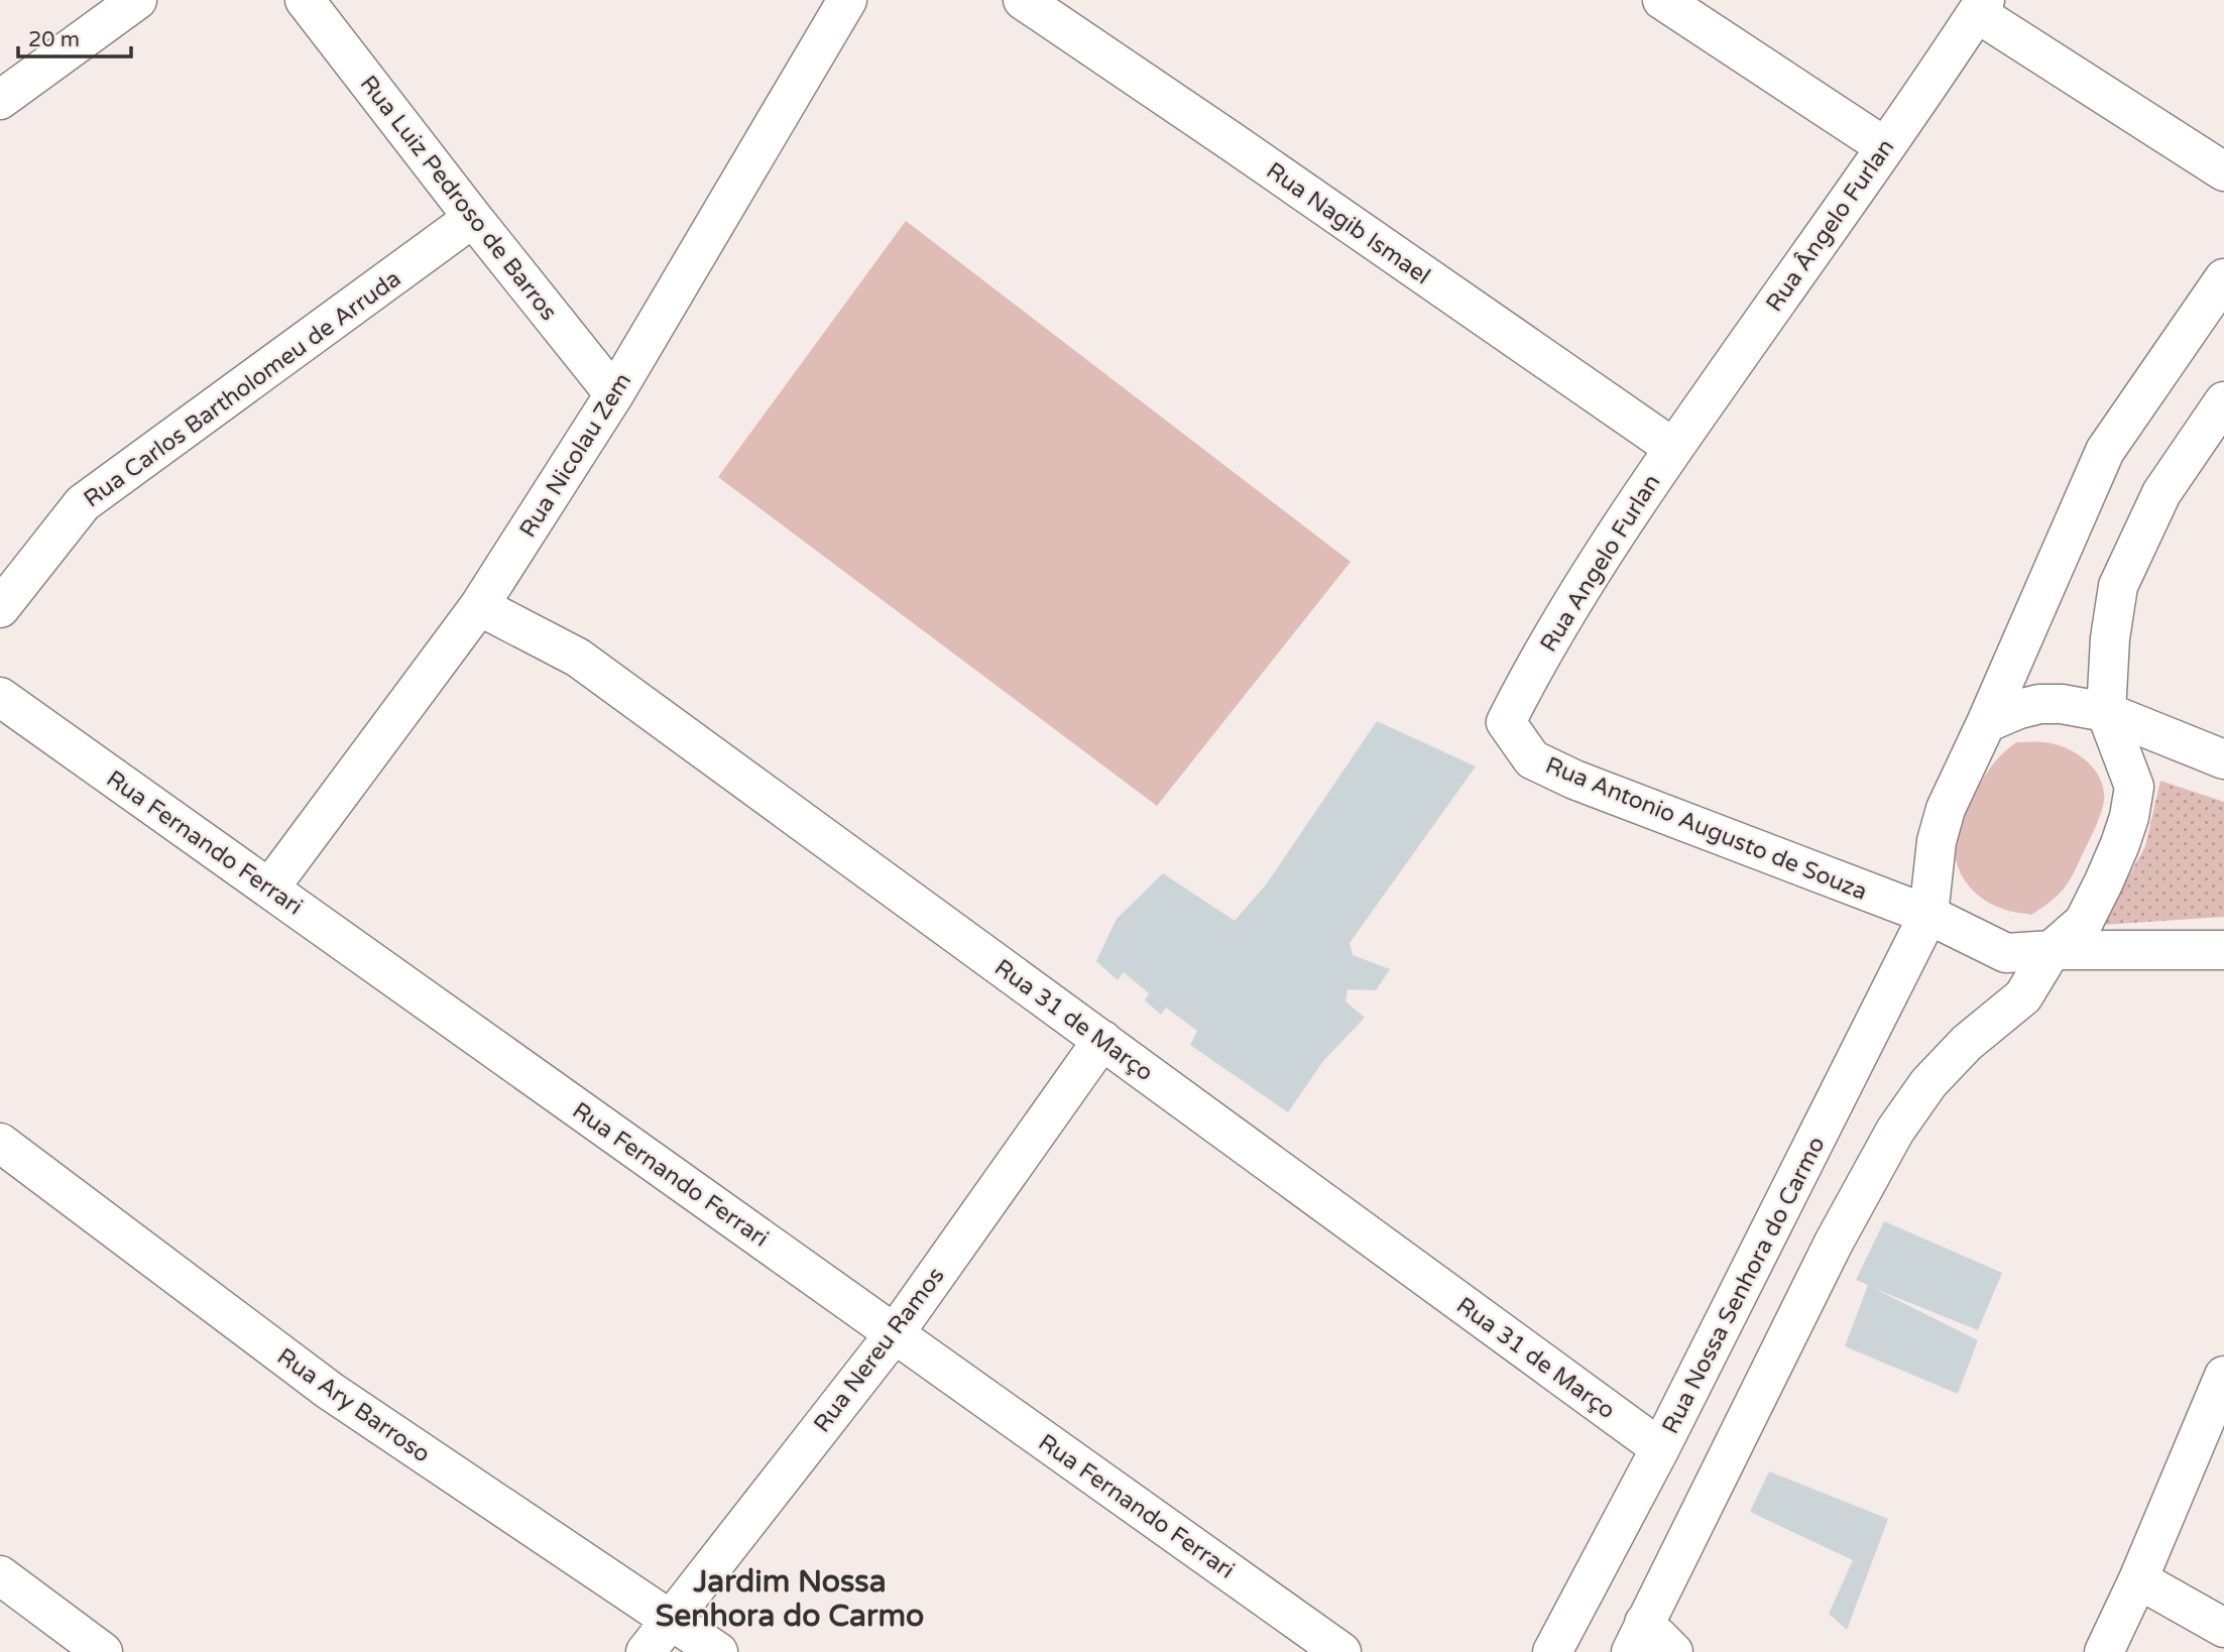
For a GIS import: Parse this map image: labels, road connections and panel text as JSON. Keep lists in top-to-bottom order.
{
  "streets": {
    "street": [
      "Rua Luiz Pedroso de Barros",
      "Rua Nagib Ismael",
      "Rua Ângelo Furlan",
      "Rua Carlos Bartholomeu de Arruda",
      "Rua Nicolau Zem",
      "Rua Angelo Furlan",
      "Rua Antonio Augusto de Souza",
      "Rua Fernando Ferrari",
      "Rua 31 de Março",
      "Rua Nossa Senhora do Carmo",
      "Rua Nereu Ramos",
      "Rua Ary Barroso"
    ]
  },
  "crossings": [
    ["Rua Luiz Pedroso de Barros", "Rua Carlos Bartholomeu de Arruda"],
    ["Rua Luiz Pedroso de Barros", "Rua Nicolau Zem"],
    ["Rua Nagib Ismael", "Rua Ângelo Furlan"],
    ["Rua Nagib Ismael", "Rua Angelo Furlan"],
    ["Rua Ângelo Furlan", "Rua Angelo Furlan"],
    ["Rua Nicolau Zem", "Rua Fernando Ferrari"],
    ["Rua Nicolau Zem", "Rua 31 de Março"],
    ["Rua Angelo Furlan", "Rua Antonio Augusto de Souza"],
    ["Rua Antonio Augusto de Souza", "Rua Nossa Senhora do Carmo"],
    ["Rua Fernando Ferrari", "Rua Nereu Ramos"],
    ["Rua 31 de Março", "Rua Nossa Senhora do Carmo"],
    ["Rua 31 de Março", "Rua Nereu Ramos"],
    ["Rua Nereu Ramos", "Rua Ary Barroso"]
  ],
  "districts": ["Jardim Nossa Senhora do Carmo"],
  "scale_bar": "20 m"
}
